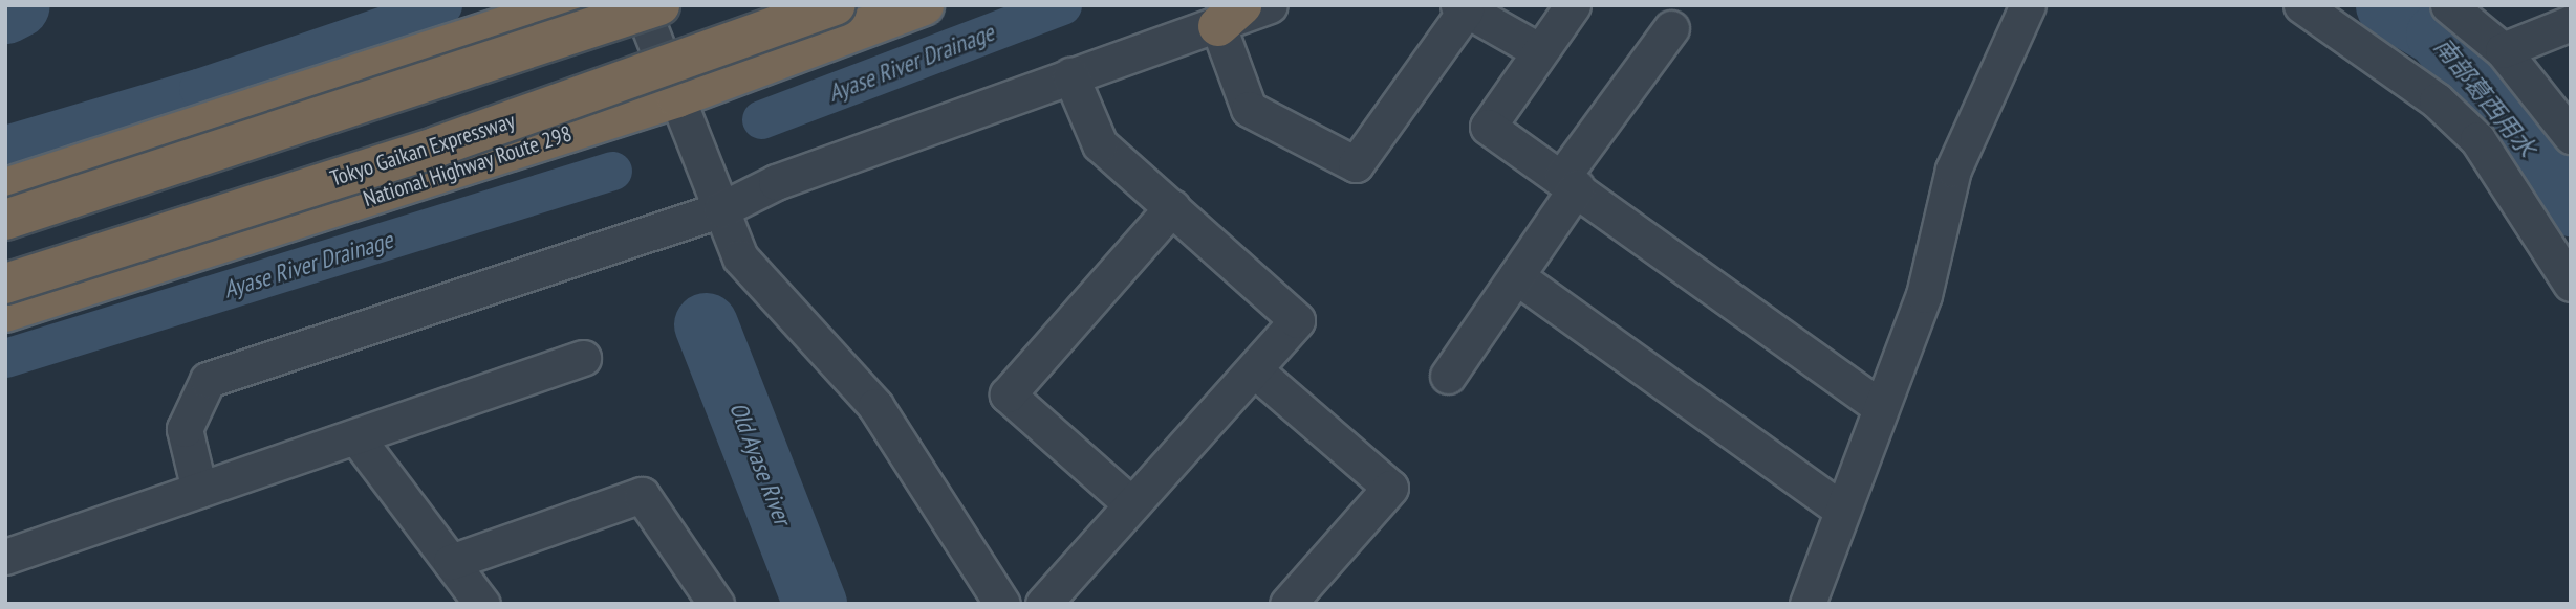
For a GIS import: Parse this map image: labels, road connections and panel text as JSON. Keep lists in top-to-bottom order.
{
  "streets": {
    "highway": ["Tokyo Gaikan Expressway", "National Highway Route 298"]
  },
  "water": ["Ayase River Drainage", "南部葛西用水", "Old Ayase River"]
}
